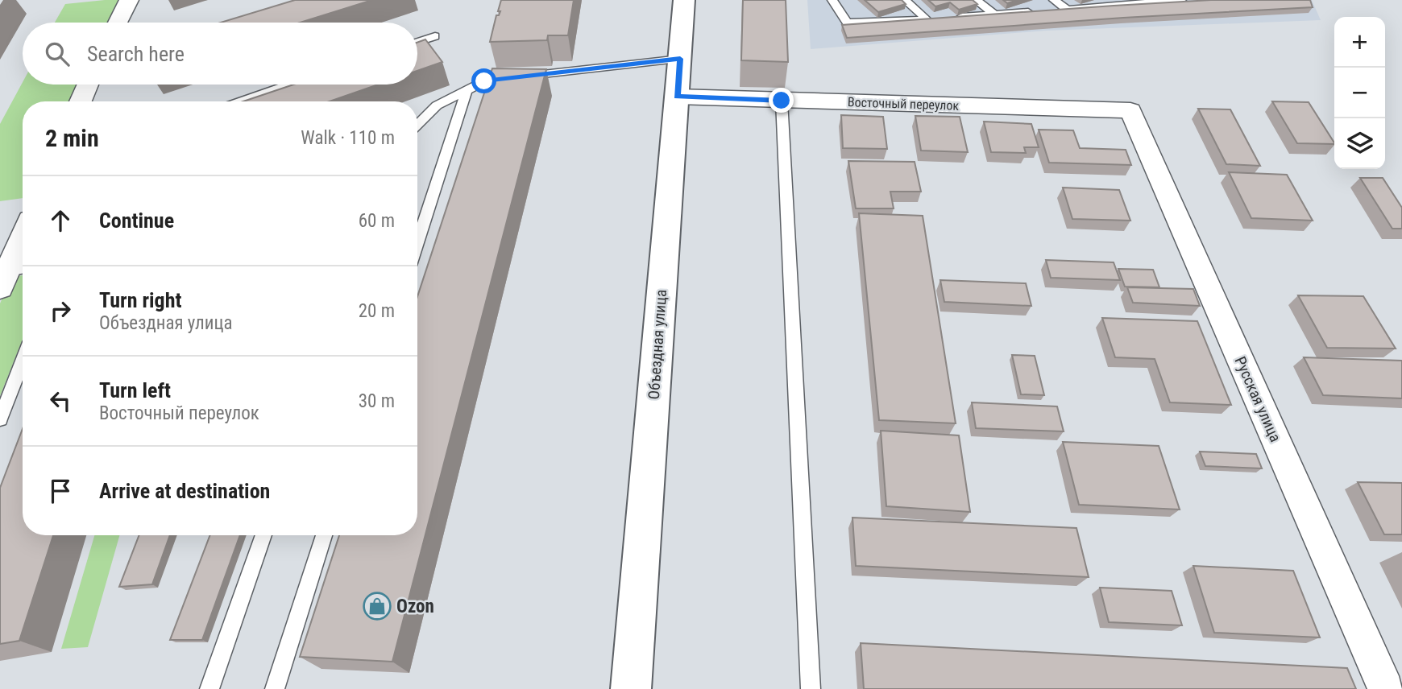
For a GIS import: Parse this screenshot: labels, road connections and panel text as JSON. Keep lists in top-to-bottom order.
{
  "streets": {
    "main road": ["Объездная улица"],
    "street": ["Восточный переулок", "Русская улица"]
  },
  "crossings": [
    ["Восточный переулок", "Объездная улица"],
    ["Восточный переулок", "Русская улица"]
  ],
  "places": {
    "shop": ["Ozon"]
  },
  "page": {
    "map_buttons": ["+", "−"],
    "search": "Search here",
    "heading": ["2 min", "Walk · 110 m"],
    "list": [
      ["Continue", "60 m"],
      ["Turn right", "Объездная улица", "20 m"],
      ["Turn left", "Восточный переулок", "30 m"],
      "Arrive at destination"
    ]
  }
}
